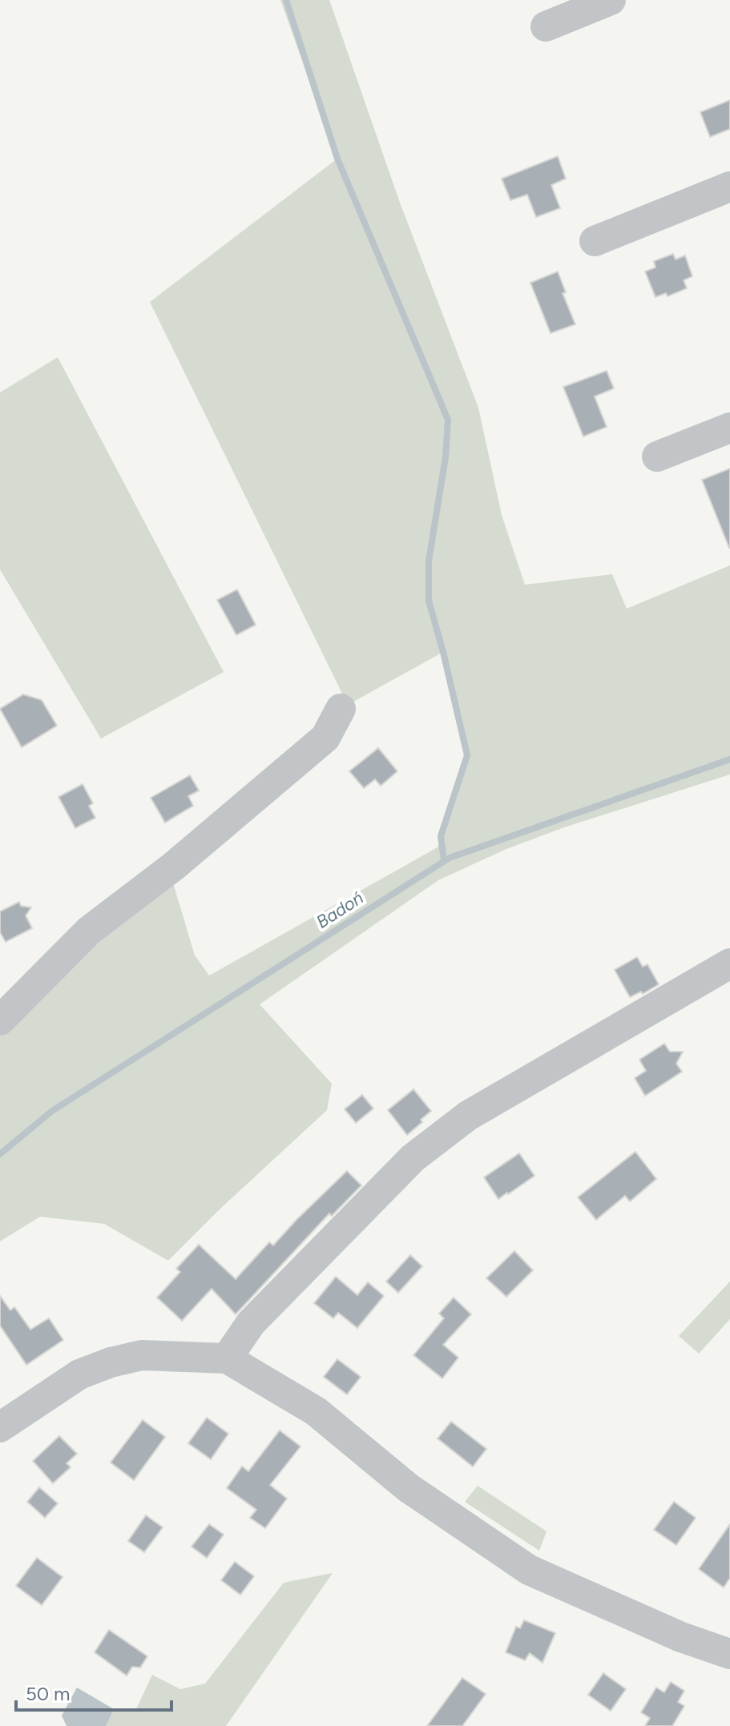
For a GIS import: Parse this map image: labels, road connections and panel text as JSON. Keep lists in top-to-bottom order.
{
  "water": ["Badoń"],
  "scale_bar": "50 m"
}
